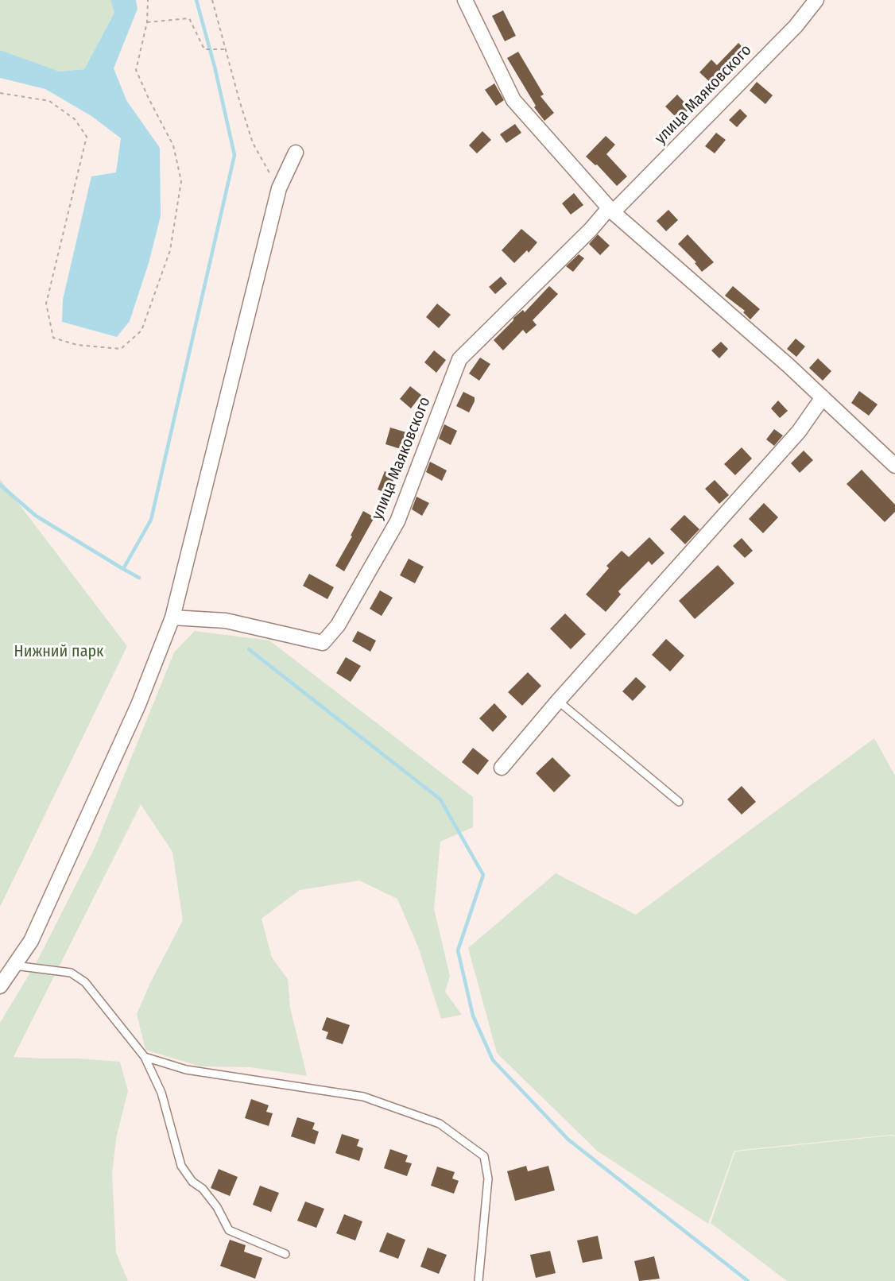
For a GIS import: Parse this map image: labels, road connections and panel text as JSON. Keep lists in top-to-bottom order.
{
  "streets": {
    "street": ["улица Маяковского"]
  },
  "parks": ["Нижний парк"]
}
